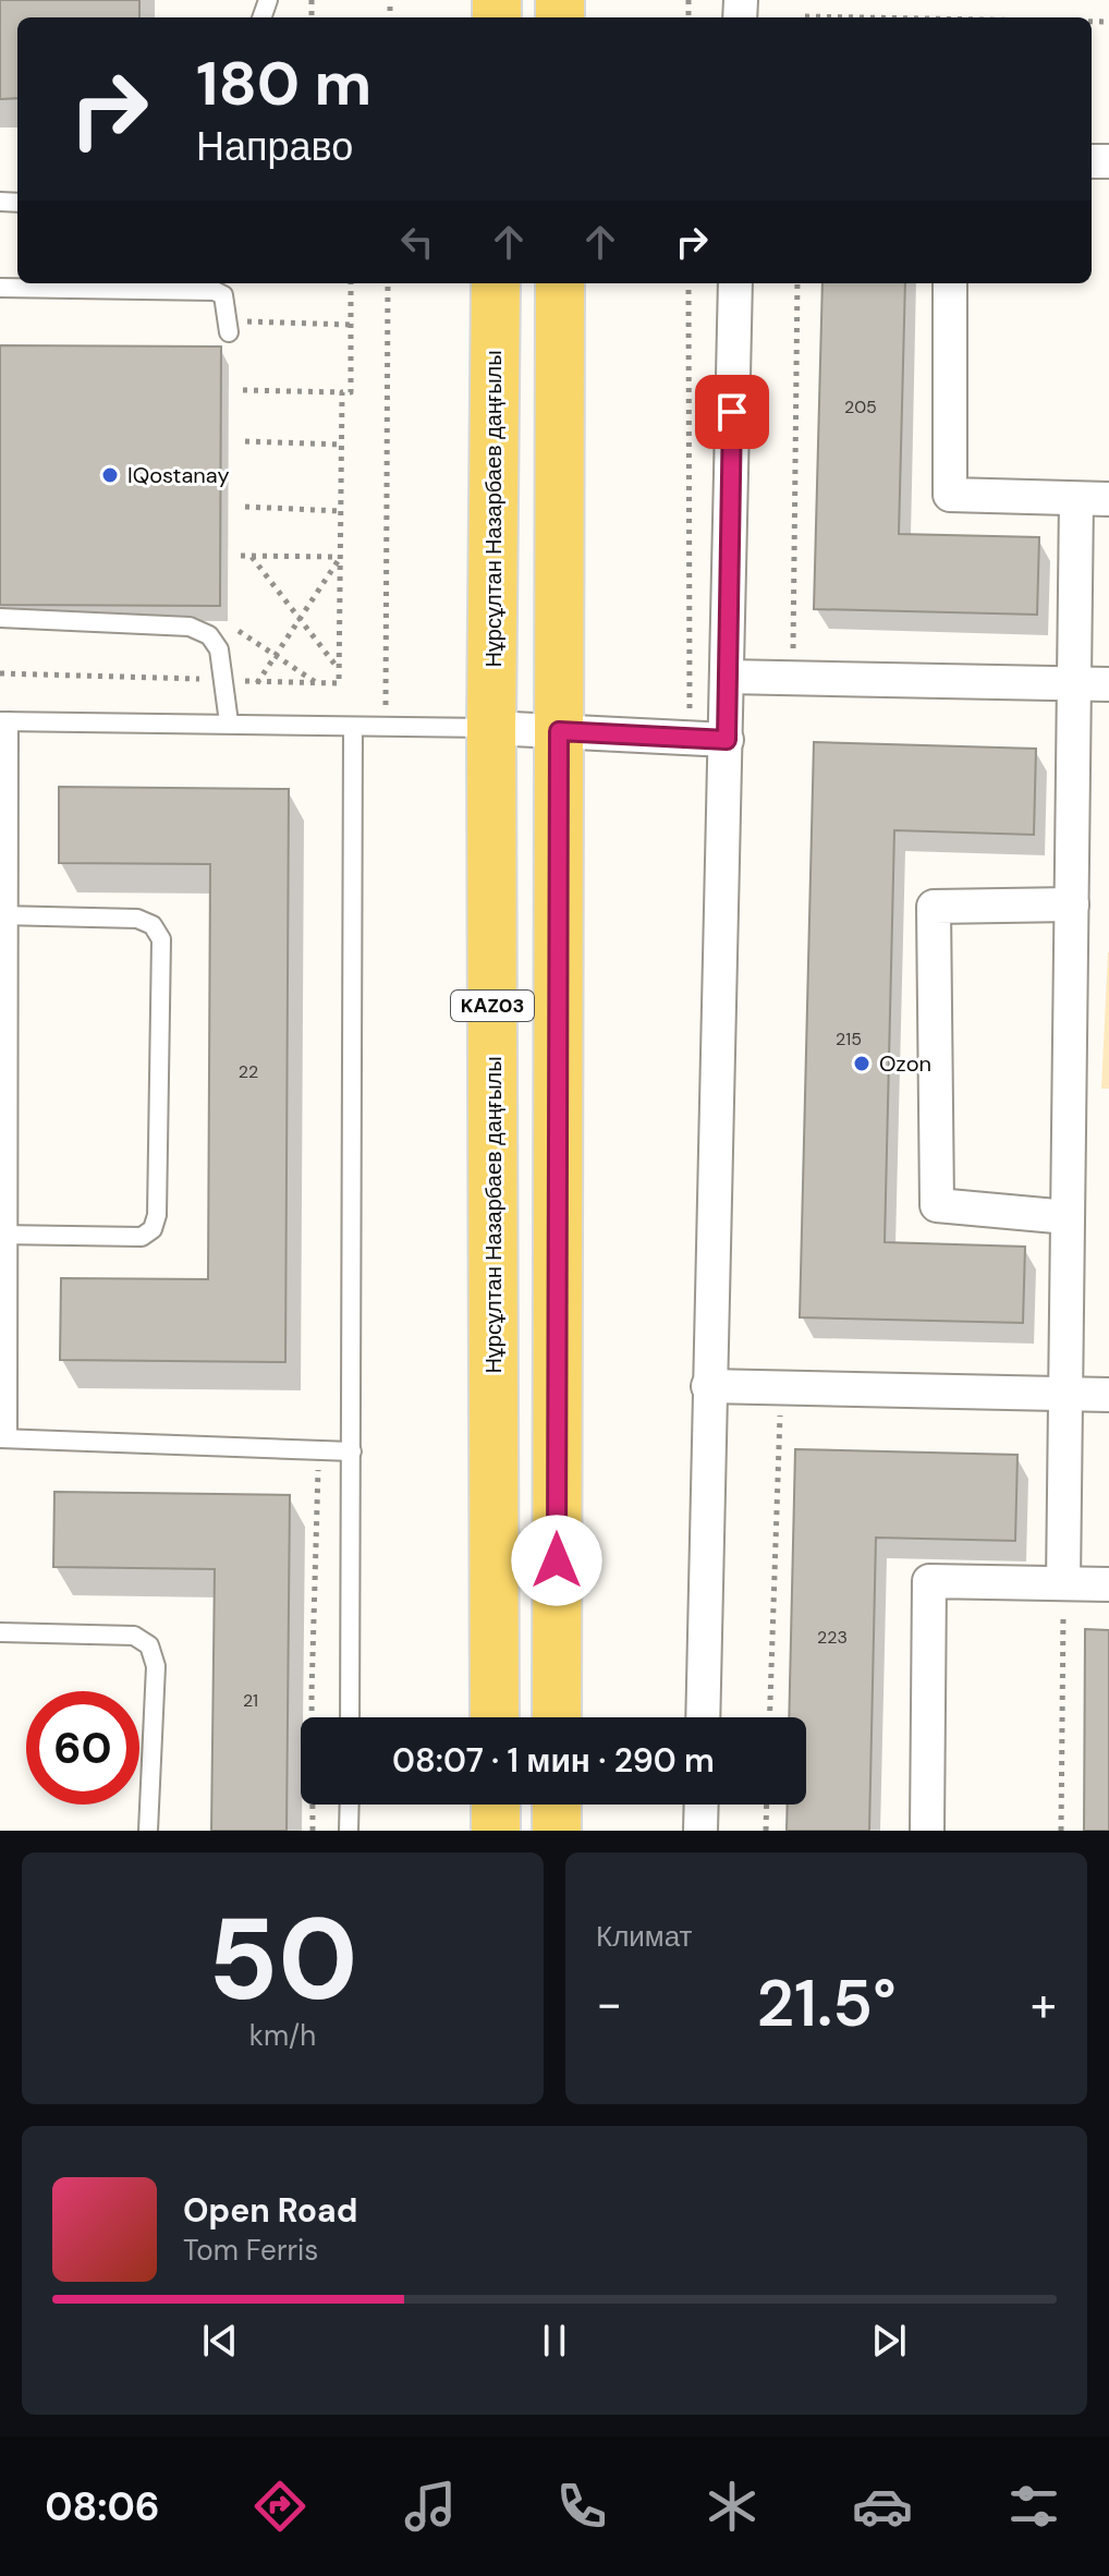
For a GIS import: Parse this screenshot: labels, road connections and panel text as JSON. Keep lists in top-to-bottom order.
{
  "streets": {
    "main road": ["Нұрсұлтан Назарбаев даңғылы", "KАZ03"]
  },
  "places": ["IQostanay", "Ozon"],
  "house_numbers": [
    "205",
    "215",
    "22",
    "223",
    "21"
  ],
  "page": {
    "turn": ["180 m", "Направо"],
    "limit": "60",
    "trip": "08:07 · 1 мин · 290 m",
    "tile": [
      ["50", "km/h"],
      "Климат"
    ],
    "heat": ["−", "21.5°", "+"],
    "song": ["Open Road", "Tom Ferris"],
    "tabs": "08:06"
  }
}
